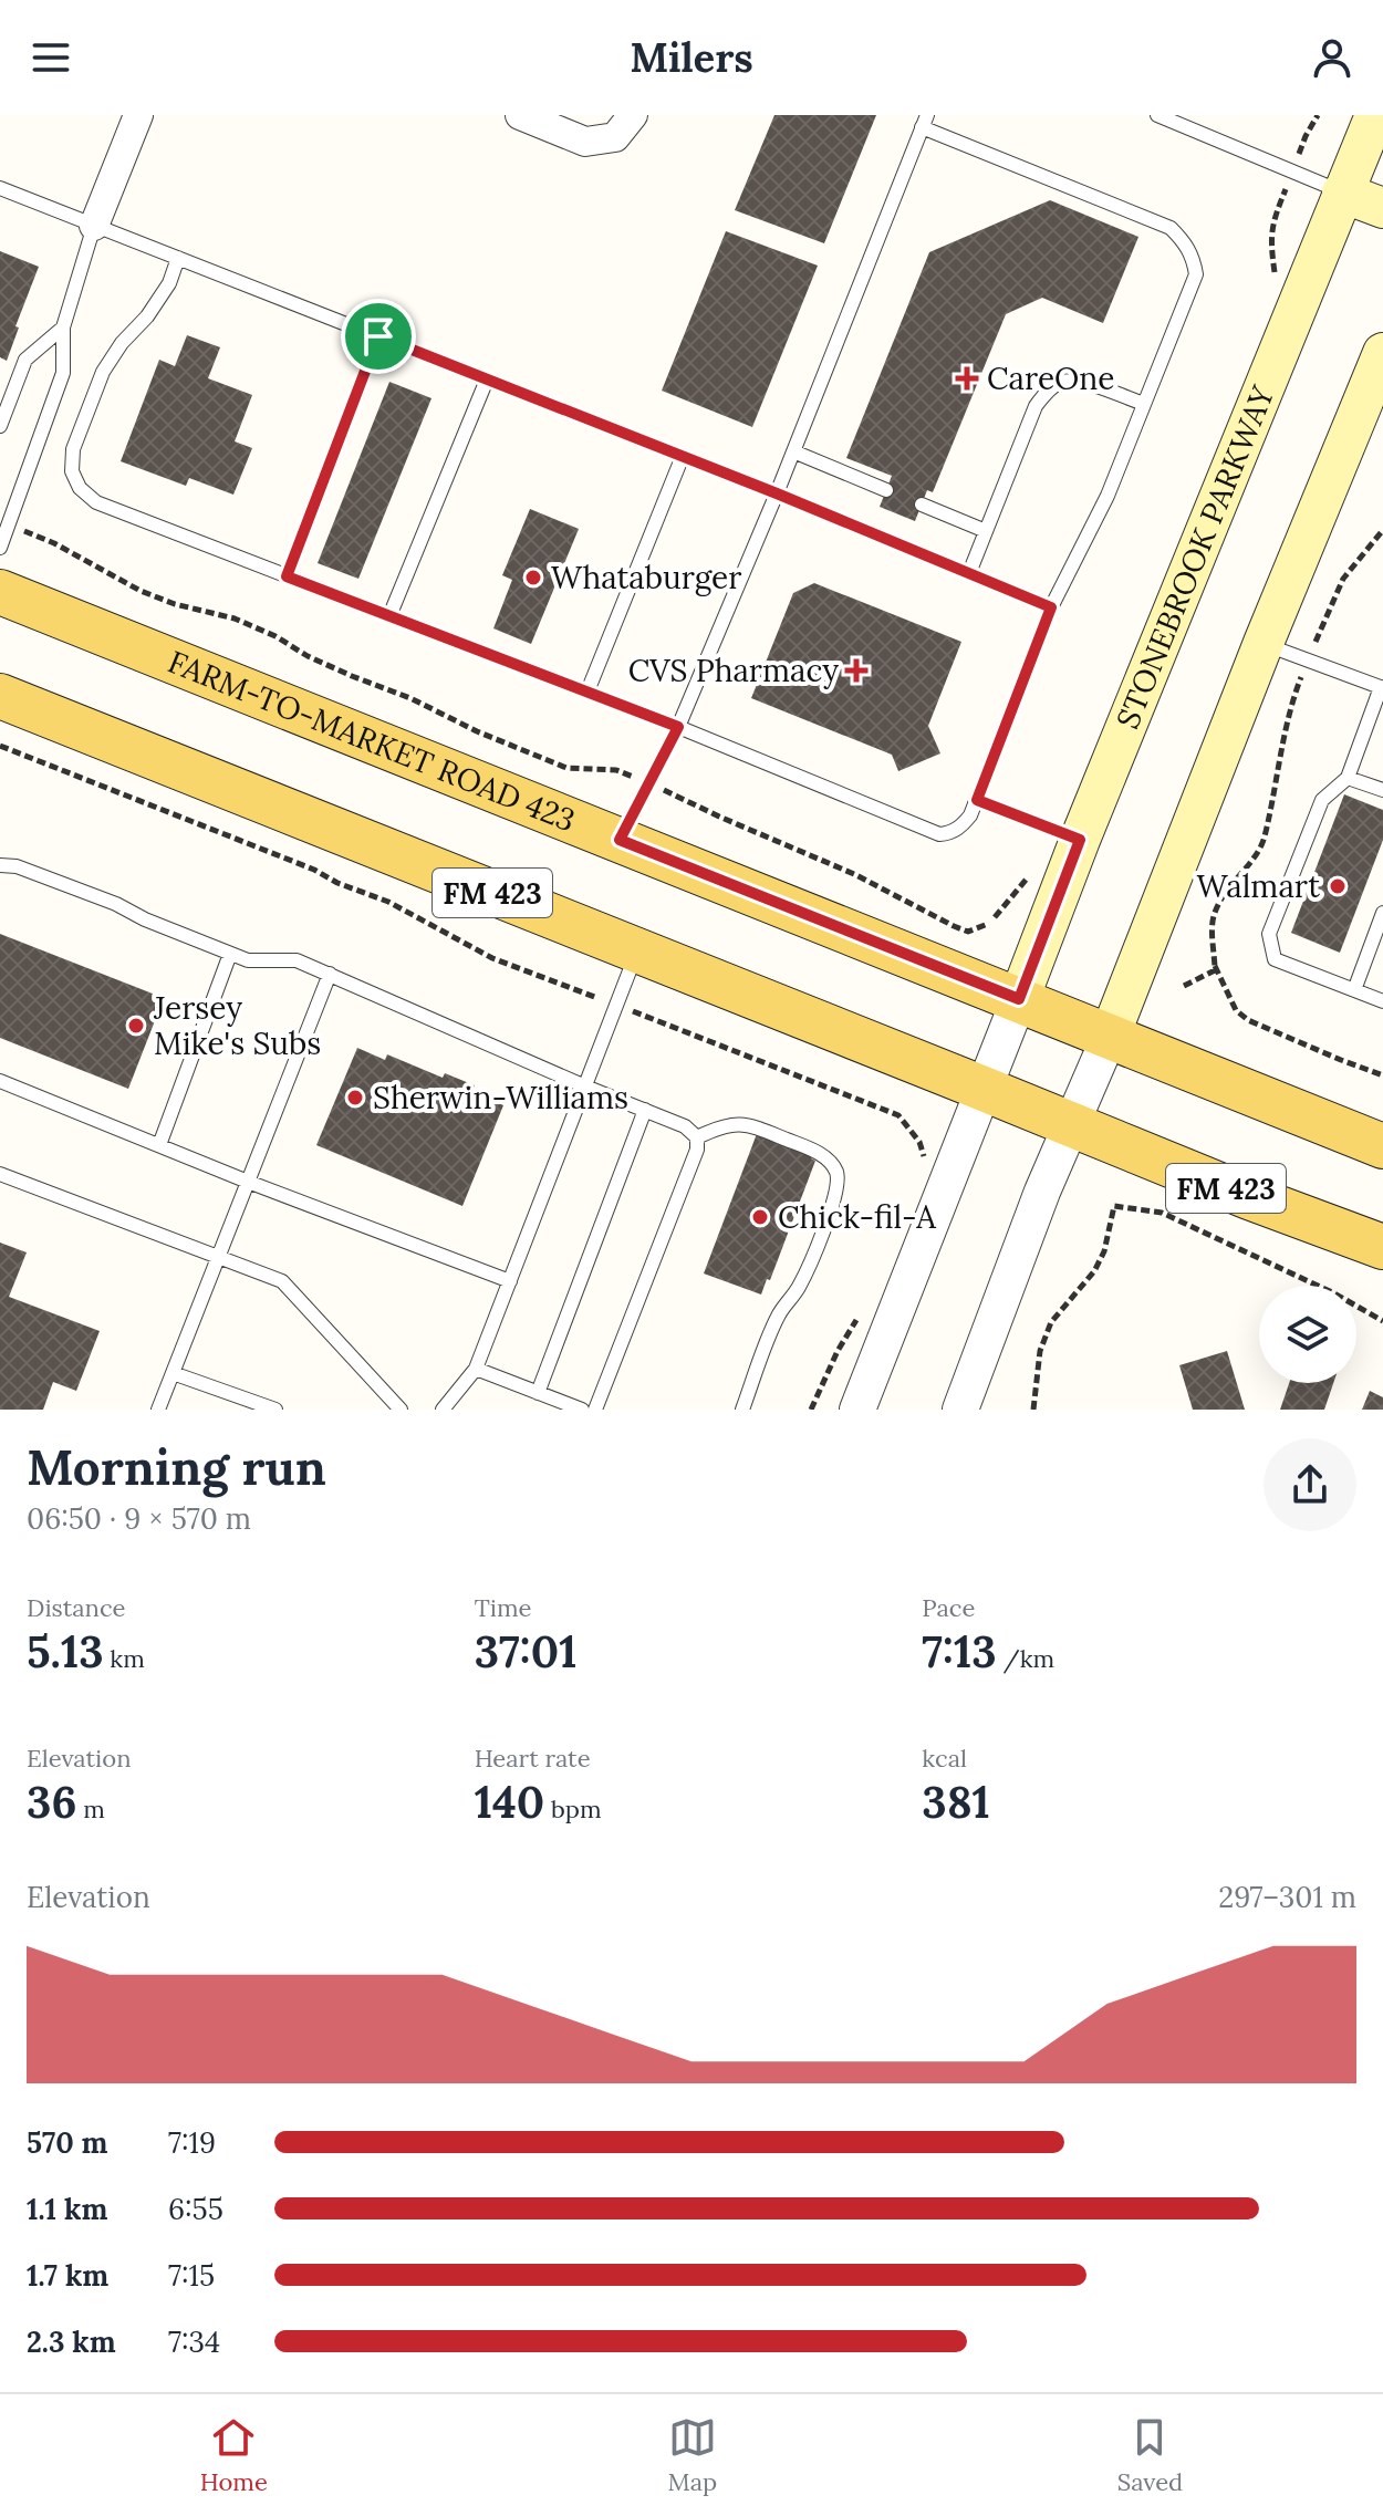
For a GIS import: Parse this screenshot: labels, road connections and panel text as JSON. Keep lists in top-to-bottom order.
{
  "streets": {
    "main road": ["STONEBROOK PARKWAY", "FARM-TO-MARKET ROAD 423", "FM 423"]
  },
  "crossings": [
    ["STONEBROOK PARKWAY", "FARM-TO-MARKET ROAD 423"]
  ],
  "places": {
    "health": ["CareOne", "CVS Pharmacy"],
    "other": [
      "Whataburger",
      "Walmart",
      "Jersey Mike's Subs",
      "Sherwin-Williams",
      "Chick-fil-A"
    ]
  },
  "page": {
    "header": "Milers",
    "heading": ["Morning run", "06:50 · 9 × 570 m"],
    "stats": [
      ["Distance", "5.13 km"],
      ["Time", "37:01"],
      ["Pace", "7:13 /km"],
      ["Elevation", "36 m"],
      ["Heart rate", "140 bpm"],
      ["kcal", "381"]
    ],
    "chart": ["Elevation", "297–301 m"],
    "list": [
      {
        "name": "570 m",
        "note": "7:19"
      },
      {
        "name": "1.1 km",
        "note": "6:55"
      },
      {
        "name": "1.7 km",
        "note": "7:15"
      },
      {
        "name": "2.3 km",
        "note": "7:34"
      }
    ],
    "tabs": ["Home", "Map", "Saved"]
  }
}
